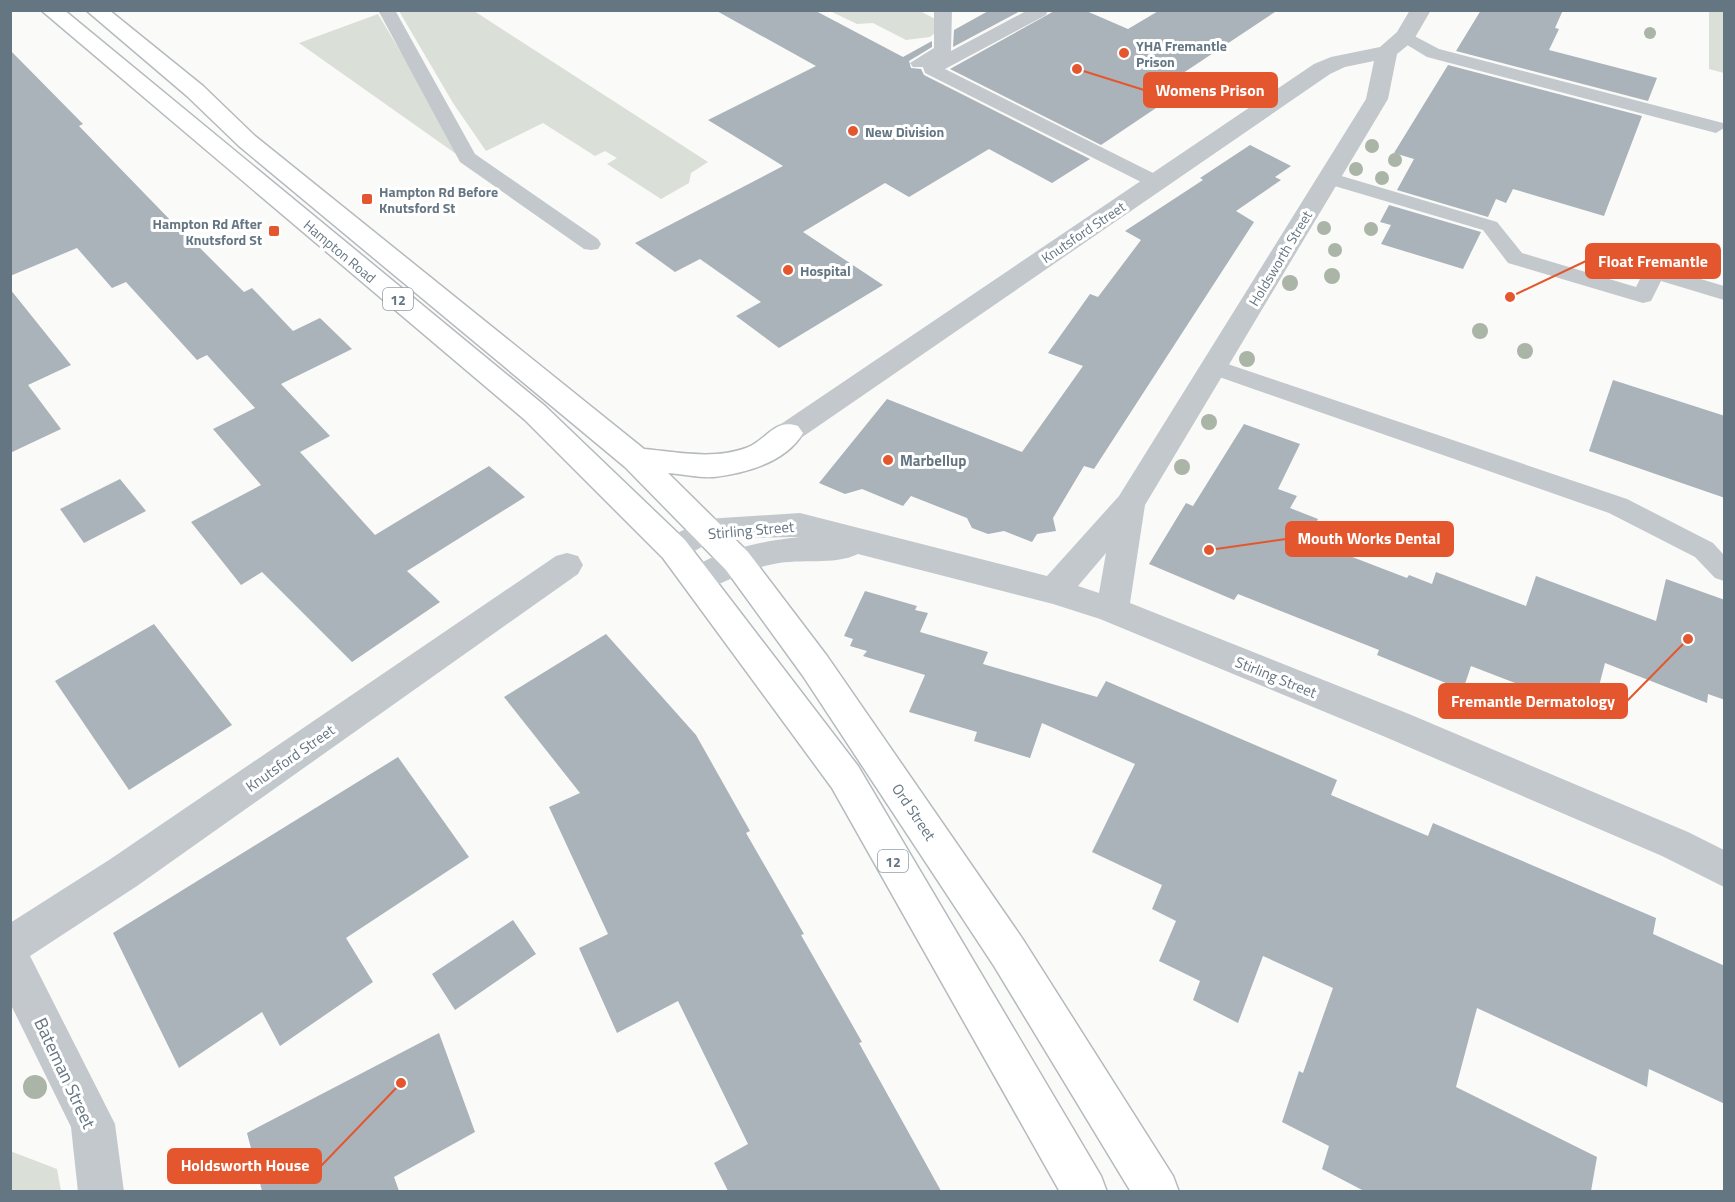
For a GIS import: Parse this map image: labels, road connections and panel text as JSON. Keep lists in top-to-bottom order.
{
  "streets": {
    "main road": ["Hampton Road", "12", "Ord Street"],
    "street": [
      "Knutsford Street",
      "Holdsworth Street",
      "Stirling Street",
      "Bateman Street"
    ]
  },
  "crossings": [
    ["Knutsford Street", "Holdsworth Street"],
    ["Hampton Road", "Stirling Street"],
    ["Hampton Road", "Ord Street"],
    ["Holdsworth Street", "Stirling Street"],
    ["Stirling Street", "Ord Street"]
  ],
  "places": {
    "other": [
      "YHA Fremantle Prison",
      "Womens Prison",
      "New Division",
      "Hospital",
      "Float Fremantle",
      "Marbellup",
      "Mouth Works Dental",
      "Fremantle Dermatology",
      "Holdsworth House"
    ],
    "transit": ["Hampton Rd Before Knutsford St", "Hampton Rd After Knutsford St"]
  }
}
